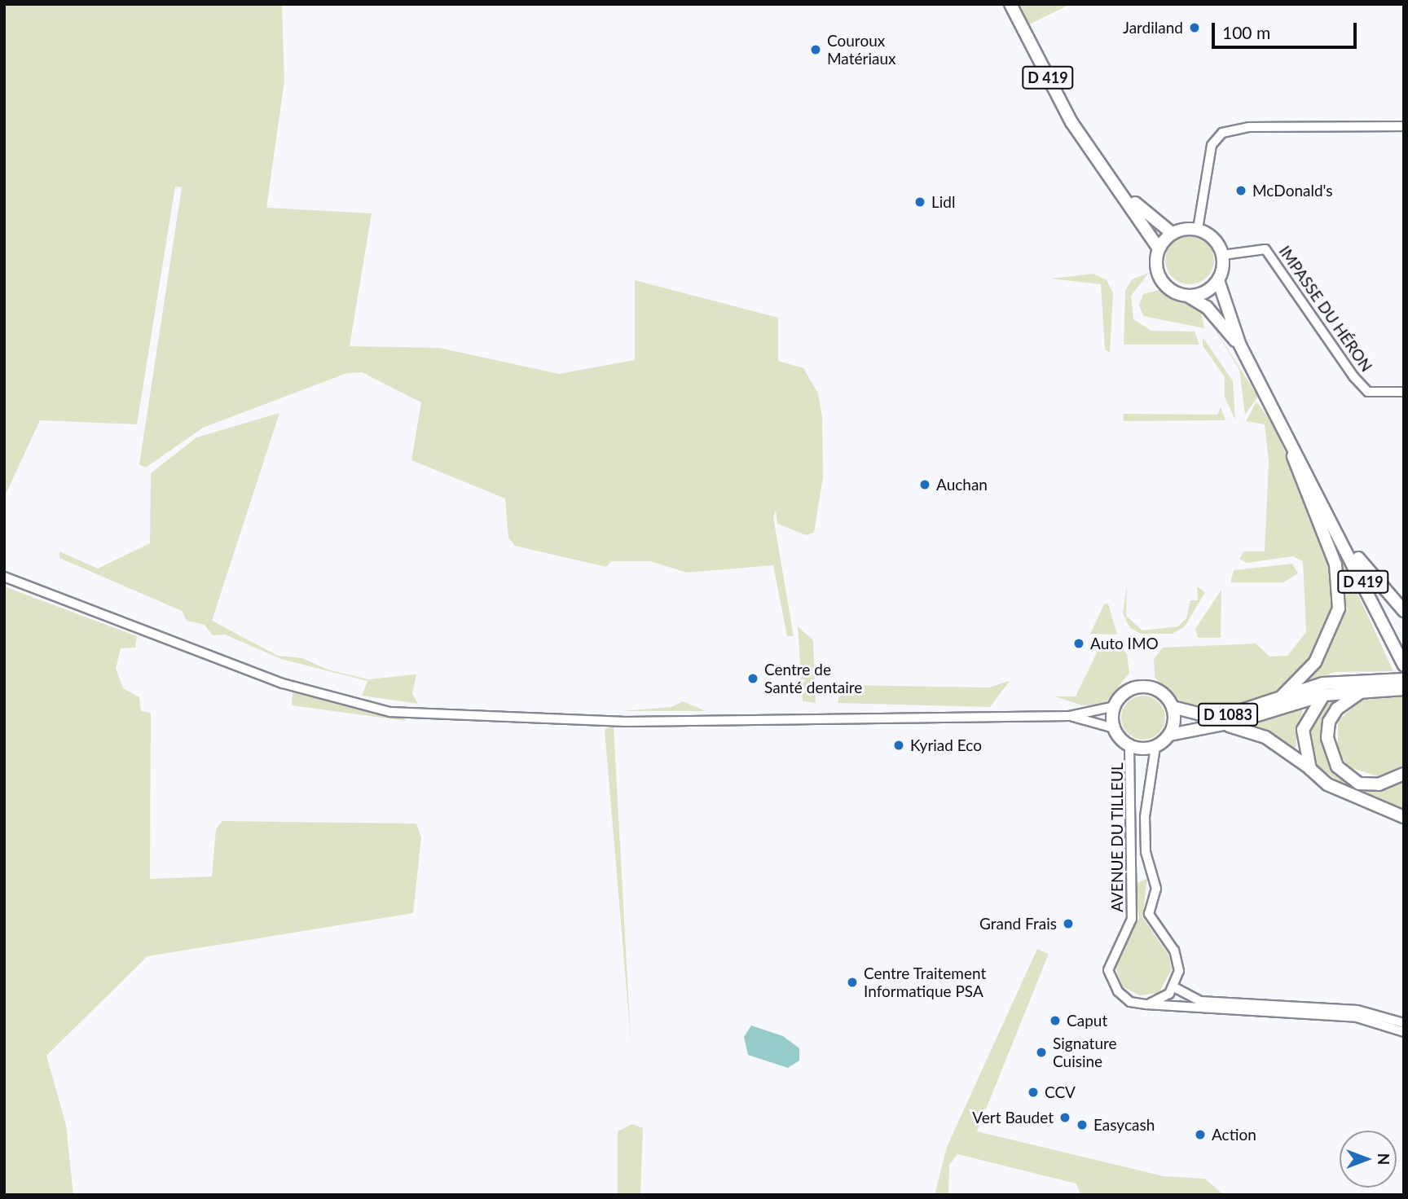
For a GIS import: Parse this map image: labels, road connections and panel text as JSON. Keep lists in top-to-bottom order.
{
  "streets": {
    "main road": ["D 419", "D 1083"],
    "street": ["IMPASSE DU HÉRON", "AVENUE DU TILLEUL"]
  },
  "crossings": [
    ["D 419", "IMPASSE DU HÉRON"],
    ["D 1083", "AVENUE DU TILLEUL"]
  ],
  "places": [
    "Jardiland",
    "Couroux Matériaux",
    "McDonald's",
    "Lidl",
    "Auchan",
    "Auto IMO",
    "Centre de Santé dentaire",
    "Kyriad Eco",
    "Grand Frais",
    "Centre Traitement Informatique PSA",
    "Caput",
    "Signature Cuisine",
    "CCV",
    "Vert Baudet",
    "Easycash",
    "Action"
  ],
  "scale_bar": "100 m",
  "north": "right"
}
